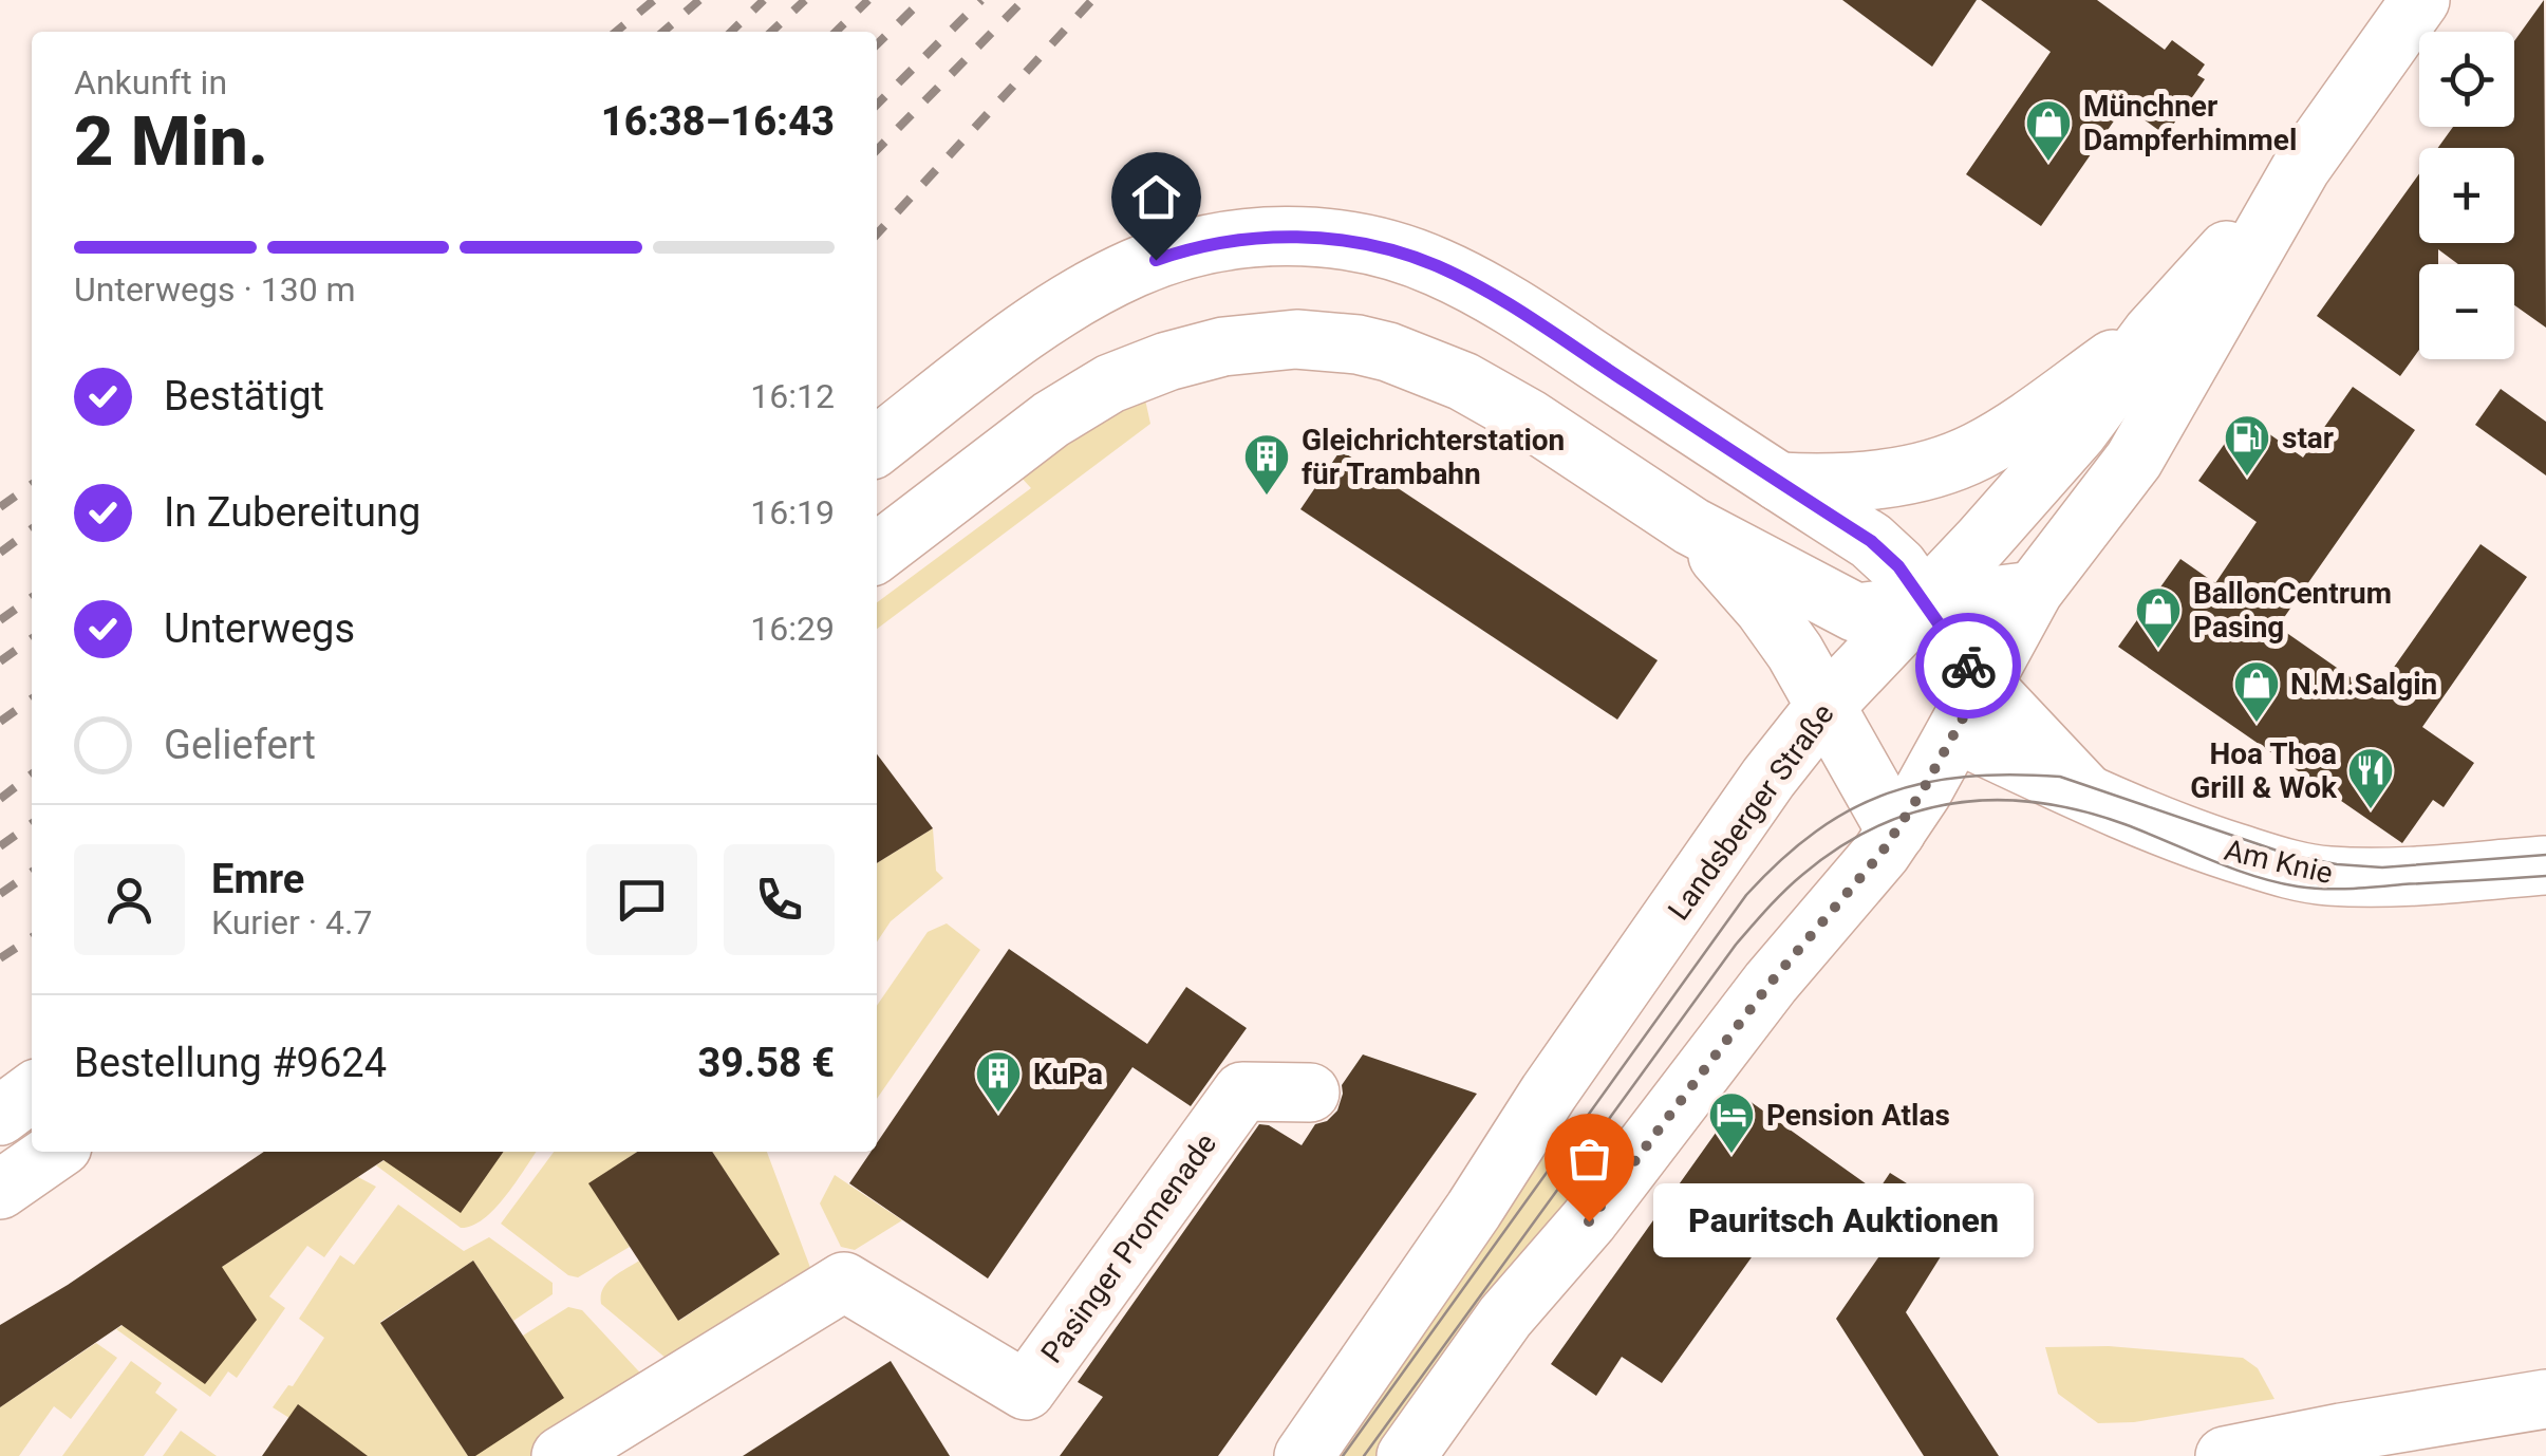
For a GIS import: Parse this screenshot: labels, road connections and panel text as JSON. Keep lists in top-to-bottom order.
{
  "streets": {
    "main road": ["Landsberger Straße", "Am Knie", "Pasinger Promenade"]
  },
  "crossings": [
    ["Landsberger Straße", "Am Knie"]
  ],
  "places": {
    "shop": ["Münchner Dampferhimmel", "BallonCentrum Pasing", "N.M.Salgin"],
    "fuel station": ["star"],
    "building": ["Gleichrichterstation für Trambahn", "KuPa"],
    "restaurant": ["Hoa Thoa Grill & Wok"],
    "hotel": ["Pension Atlas"],
    "other": ["Pauritsch Auktionen"]
  },
  "page": {
    "map_buttons": ["+", "−"],
    "heading": ["2 Min.", "Ankunft in", "16:38–16:43"],
    "panel": [
      "Emre",
      "Kurier · 4.7",
      "Bestellung #9624",
      "39.58 €"
    ],
    "bar": "Unterwegs · 130 m",
    "list": [
      ["Bestätigt", "16:12"],
      ["In Zubereitung", "16:19"],
      ["Unterwegs", "16:29"],
      "Geliefert"
    ],
    "bubble": "Pauritsch Auktionen"
  }
}
